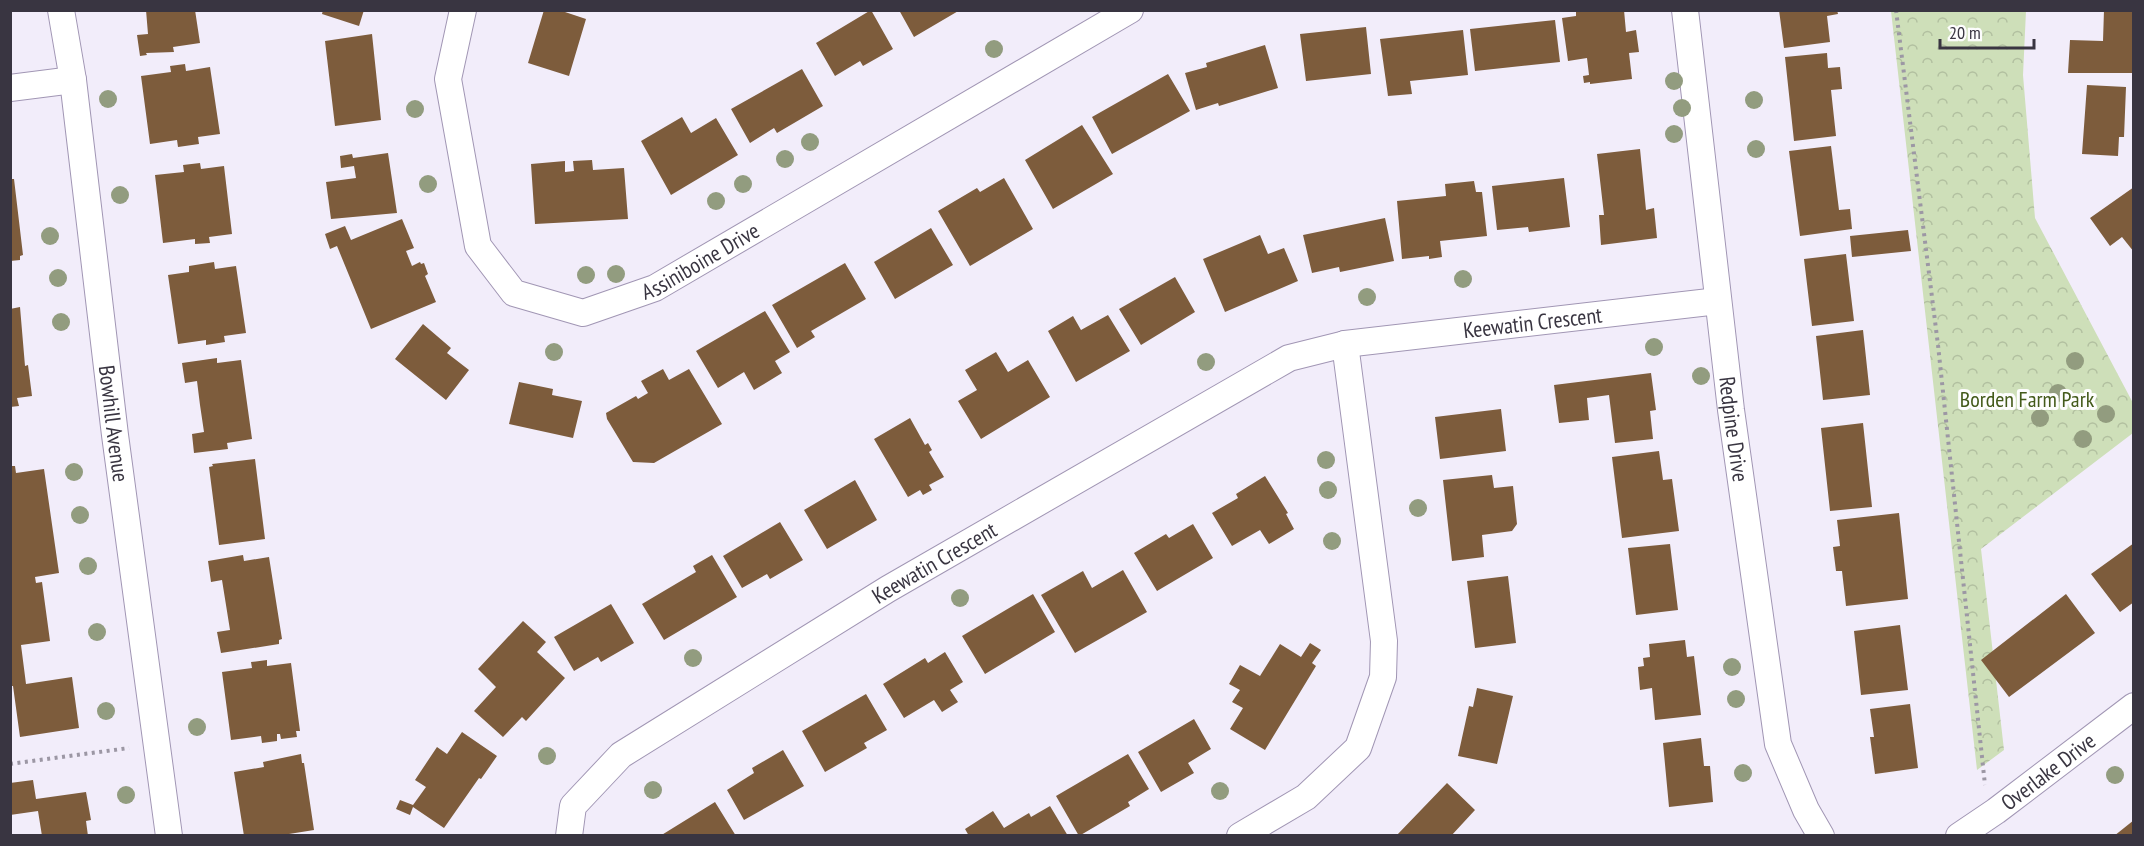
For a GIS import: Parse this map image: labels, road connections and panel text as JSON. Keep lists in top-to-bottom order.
{
  "streets": {
    "street": [
      "Assiniboine Drive",
      "Keewatin Crescent",
      "Bowhill Avenue",
      "Redpine Drive",
      "Overlake Drive"
    ]
  },
  "crossings": [
    ["Keewatin Crescent", "Redpine Drive"]
  ],
  "parks": ["Borden Farm Park"],
  "scale_bar": "20 m"
}
